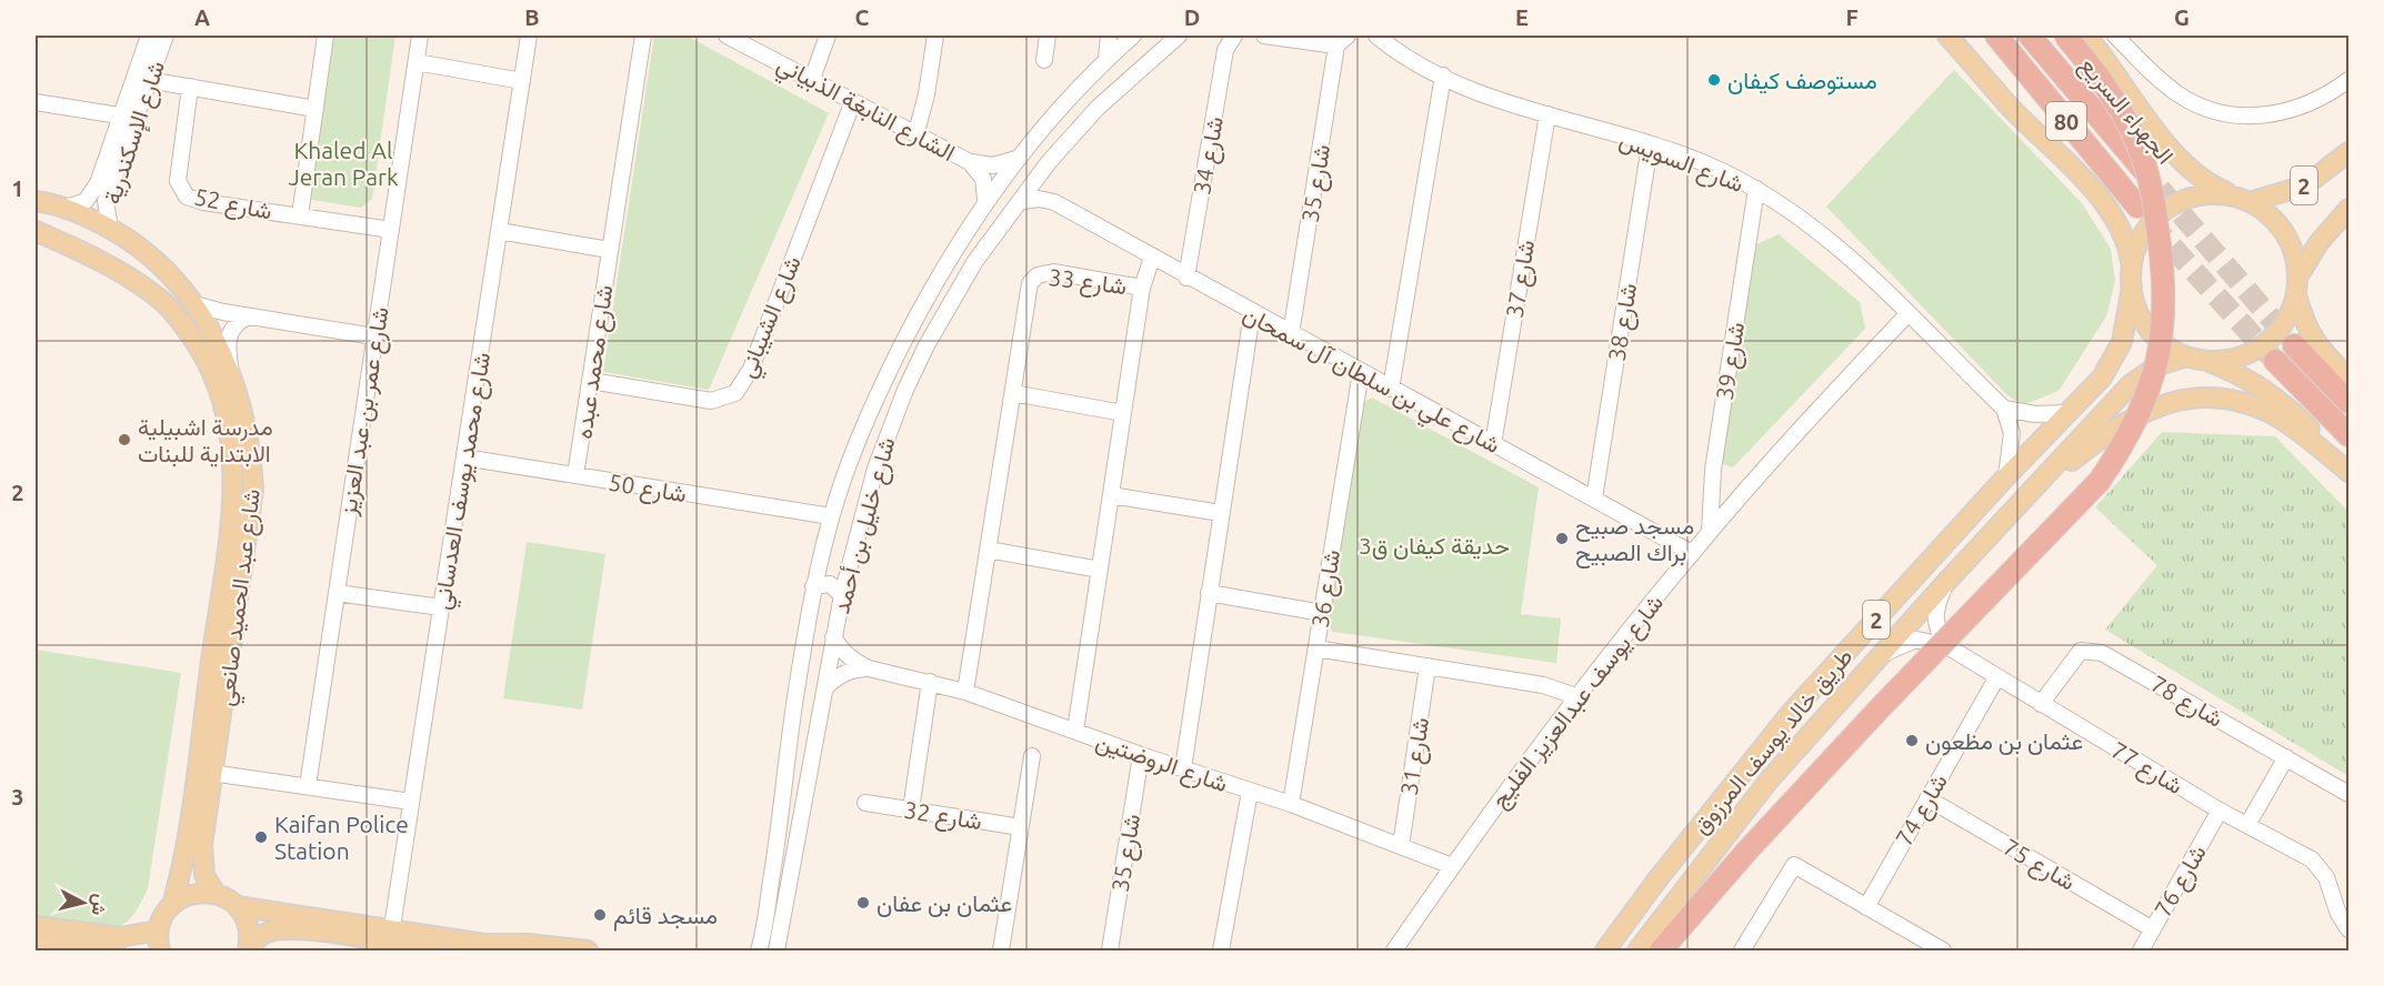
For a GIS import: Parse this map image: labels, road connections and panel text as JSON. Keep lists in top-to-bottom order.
{
  "streets": {
    "highway": ["الجهراء السريع", "80"],
    "main road": ["2", "شارع عبد الحميد صانعي", "طريق خالد يوسف المرزوق"],
    "street": [
      "الشارع النابغة الذبياني",
      "شارع الإسكندرية",
      "شارع 34",
      "شارع السويس",
      "شارع 35",
      "شارع 52",
      "شارع 37",
      "شارع 33",
      "شارع الشيباني",
      "شارع 38",
      "39 شارع",
      "شارع محمد عبده",
      "شارع علي بن سلطان آل سمحان",
      "شارع عمر بن عبد العزيز",
      "شارع محمد يوسف العدساني",
      "شارع 50",
      "شارع خليل بن أحمد",
      "شارع 36",
      "شارع يوسف عبدالعزيز الفليج",
      "شارع 78",
      "شارع 31",
      "شارع الروضتين",
      "شارع 77",
      "شارع 74",
      "شارع 32",
      "شارع 75",
      "شارع 76"
    ]
  },
  "crossings": [
    ["الشارع النابغة الذبياني", "شارع الشيباني"],
    ["الشارع النابغة الذبياني", "شارع خليل بن أحمد"],
    ["الجهراء السريع", "2"],
    ["الجهراء السريع", "طريق خالد يوسف المرزوق"],
    ["شارع الإسكندرية", "شارع عبد الحميد صانعي"],
    ["شارع 34", "شارع علي بن سلطان آل سمحان"],
    ["شارع السويس", "شارع 37"],
    ["شارع السويس", "شارع 38"],
    ["شارع السويس", "39 شارع"],
    ["شارع السويس", "شارع يوسف عبدالعزيز الفليج"],
    ["شارع 35", "شارع علي بن سلطان آل سمحان"],
    ["شارع 35", "شارع الروضتين"],
    ["2", "طريق خالد يوسف المرزوق"],
    ["شارع 52", "شارع عمر بن عبد العزيز"],
    ["شارع 37", "شارع علي بن سلطان آل سمحان"],
    ["شارع 33", "شارع الروضتين"],
    ["شارع الشيباني", "شارع محمد عبده"],
    ["شارع 38", "شارع علي بن سلطان آل سمحان"],
    ["39 شارع", "شارع يوسف عبدالعزيز الفليج"],
    ["شارع محمد عبده", "شارع 50"],
    ["شارع علي بن سلطان آل سمحان", "شارع خليل بن أحمد"],
    ["شارع علي بن سلطان آل سمحان", "شارع 36"],
    ["شارع علي بن سلطان آل سمحان", "شارع يوسف عبدالعزيز الفليج"],
    ["شارع محمد يوسف العدساني", "شارع 50"],
    ["شارع 50", "شارع خليل بن أحمد"],
    ["شارع خليل بن أحمد", "شارع الروضتين"],
    ["شارع 36", "شارع الروضتين"],
    ["شارع يوسف عبدالعزيز الفليج", "شارع الروضتين"],
    ["شارع 78", "شارع 77"],
    ["طريق خالد يوسف المرزوق", "شارع 77"],
    ["شارع 31", "شارع الروضتين"],
    ["شارع 77", "شارع 74"],
    ["شارع 77", "شارع 76"],
    ["شارع 74", "شارع 75"],
    ["شارع 75", "شارع 76"]
  ],
  "parks": ["Khaled Al Jeran Park", "حديقة كيفان ق3"],
  "places": [
    "مستوصف كيفان",
    "مدرسة اشبيلية الابتداية للبنات",
    "مسجد صبيح براك الصبيح",
    "عثمان بن مظعون",
    "Kaifan Police Station",
    "عثمان بن عفان",
    "مسجد قائم"
  ],
  "north": "right",
  "grid": {
    "columns": [
      "A",
      "B",
      "C",
      "D",
      "E",
      "F",
      "G"
    ],
    "rows": ["1", "2", "3"]
  }
}
